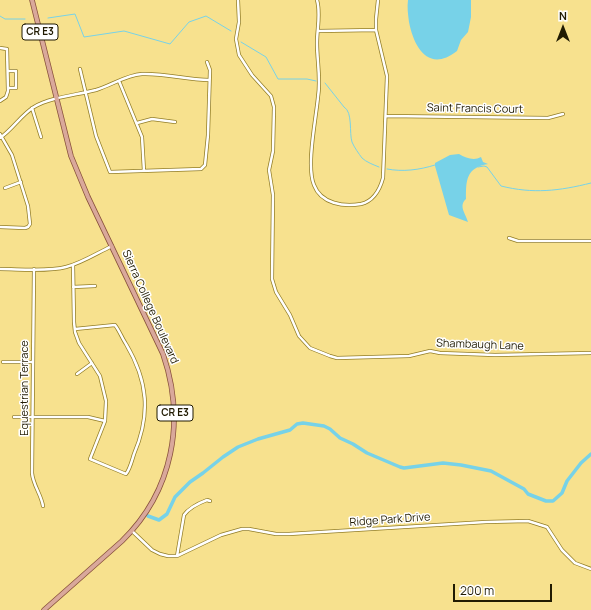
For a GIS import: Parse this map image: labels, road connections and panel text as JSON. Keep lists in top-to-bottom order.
{
  "streets": {
    "main road": ["CR E3", "Sierra College Boulevard"],
    "street": [
      "Saint Francis Court",
      "Shambaugh Lane",
      "Equestrian Terrace",
      "Ridge Park Drive"
    ]
  },
  "scale_bar": "200 m",
  "north": "top"
}
